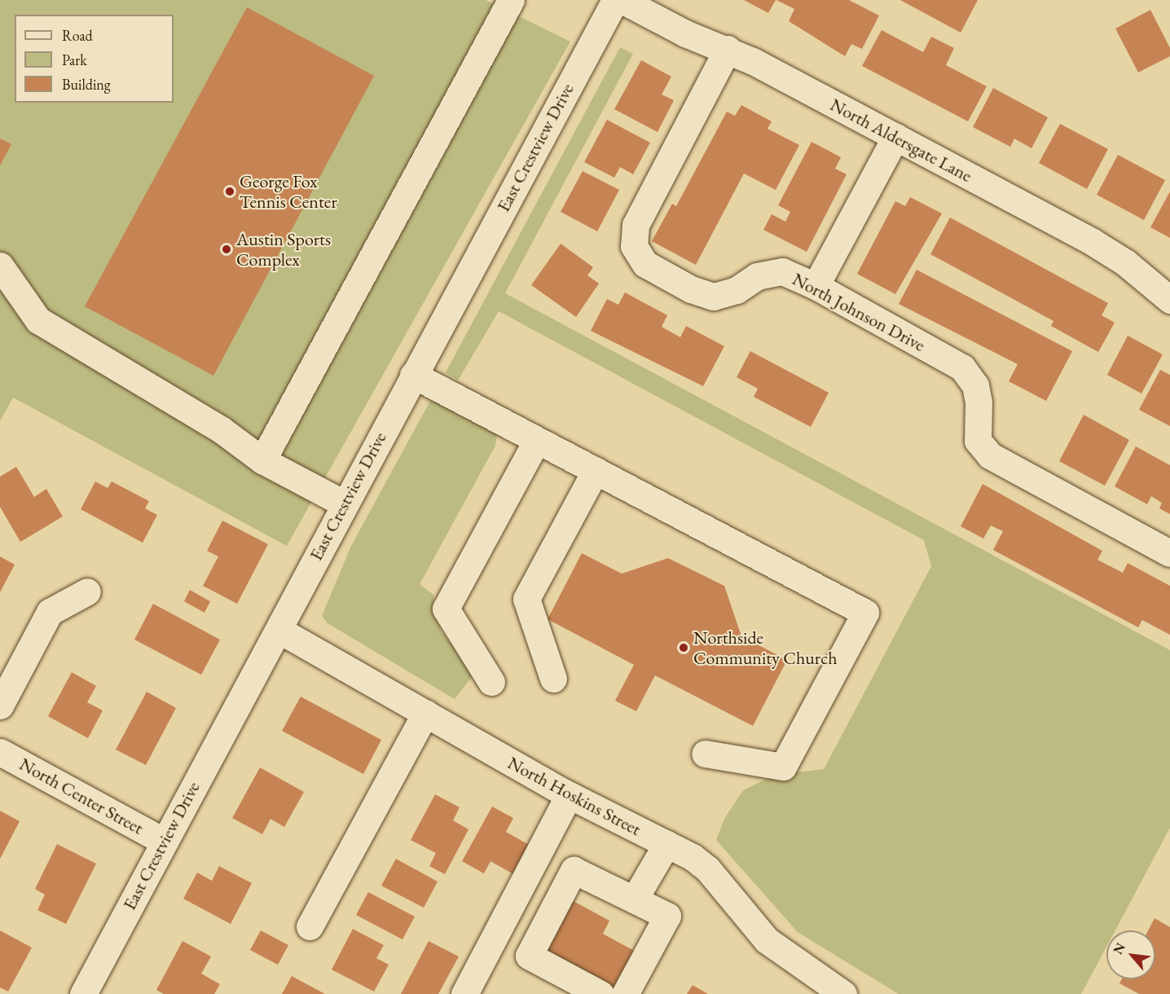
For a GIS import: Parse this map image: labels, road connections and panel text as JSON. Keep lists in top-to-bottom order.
{
  "streets": {
    "street": [
      "North Aldersgate Lane",
      "East Crestview Drive",
      "North Johnson Drive",
      "North Center Street",
      "North Hoskins Street"
    ]
  },
  "crossings": [
    ["North Aldersgate Lane", "North Johnson Drive"],
    ["East Crestview Drive", "North Center Street"],
    ["East Crestview Drive", "North Hoskins Street"]
  ],
  "places": ["George Fox Tennis Center", "Austin Sports Complex", "Northside Community Church"],
  "legend": ["Road", "Park", "Building"],
  "north": "top left"
}
